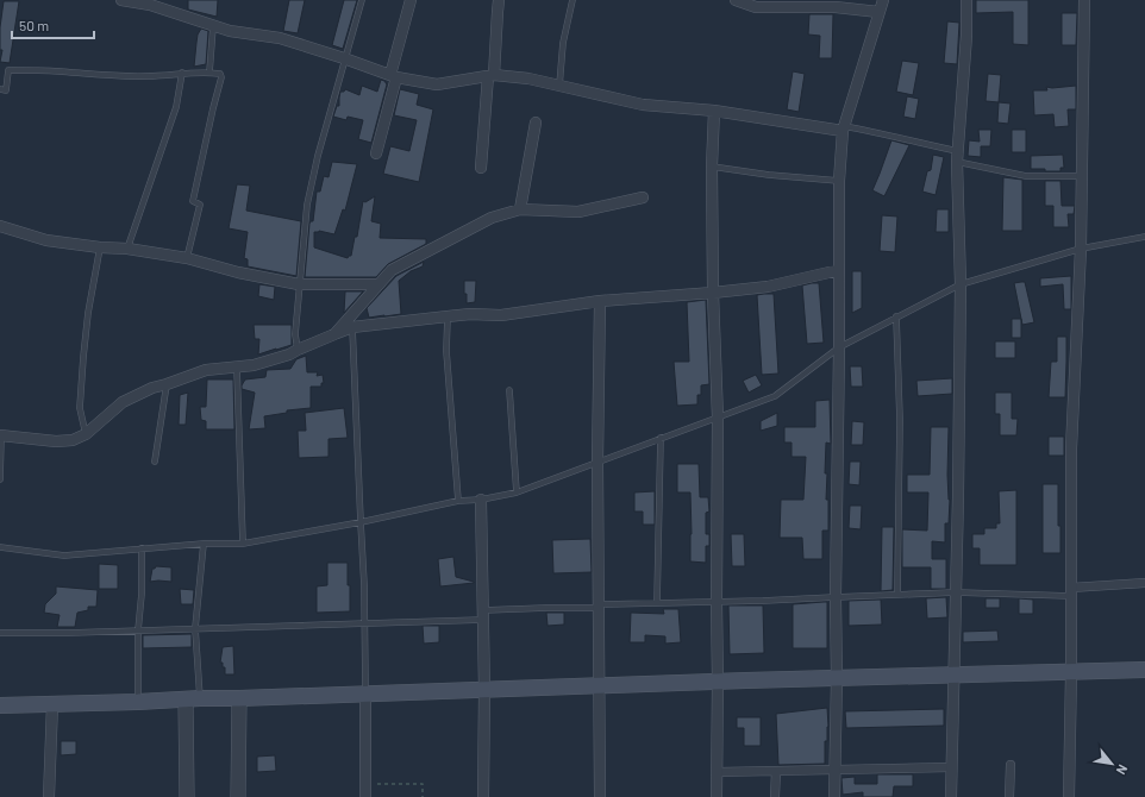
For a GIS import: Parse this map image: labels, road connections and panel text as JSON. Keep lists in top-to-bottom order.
{
  "scale_bar": "50 m",
  "north": "bottom right"
}
